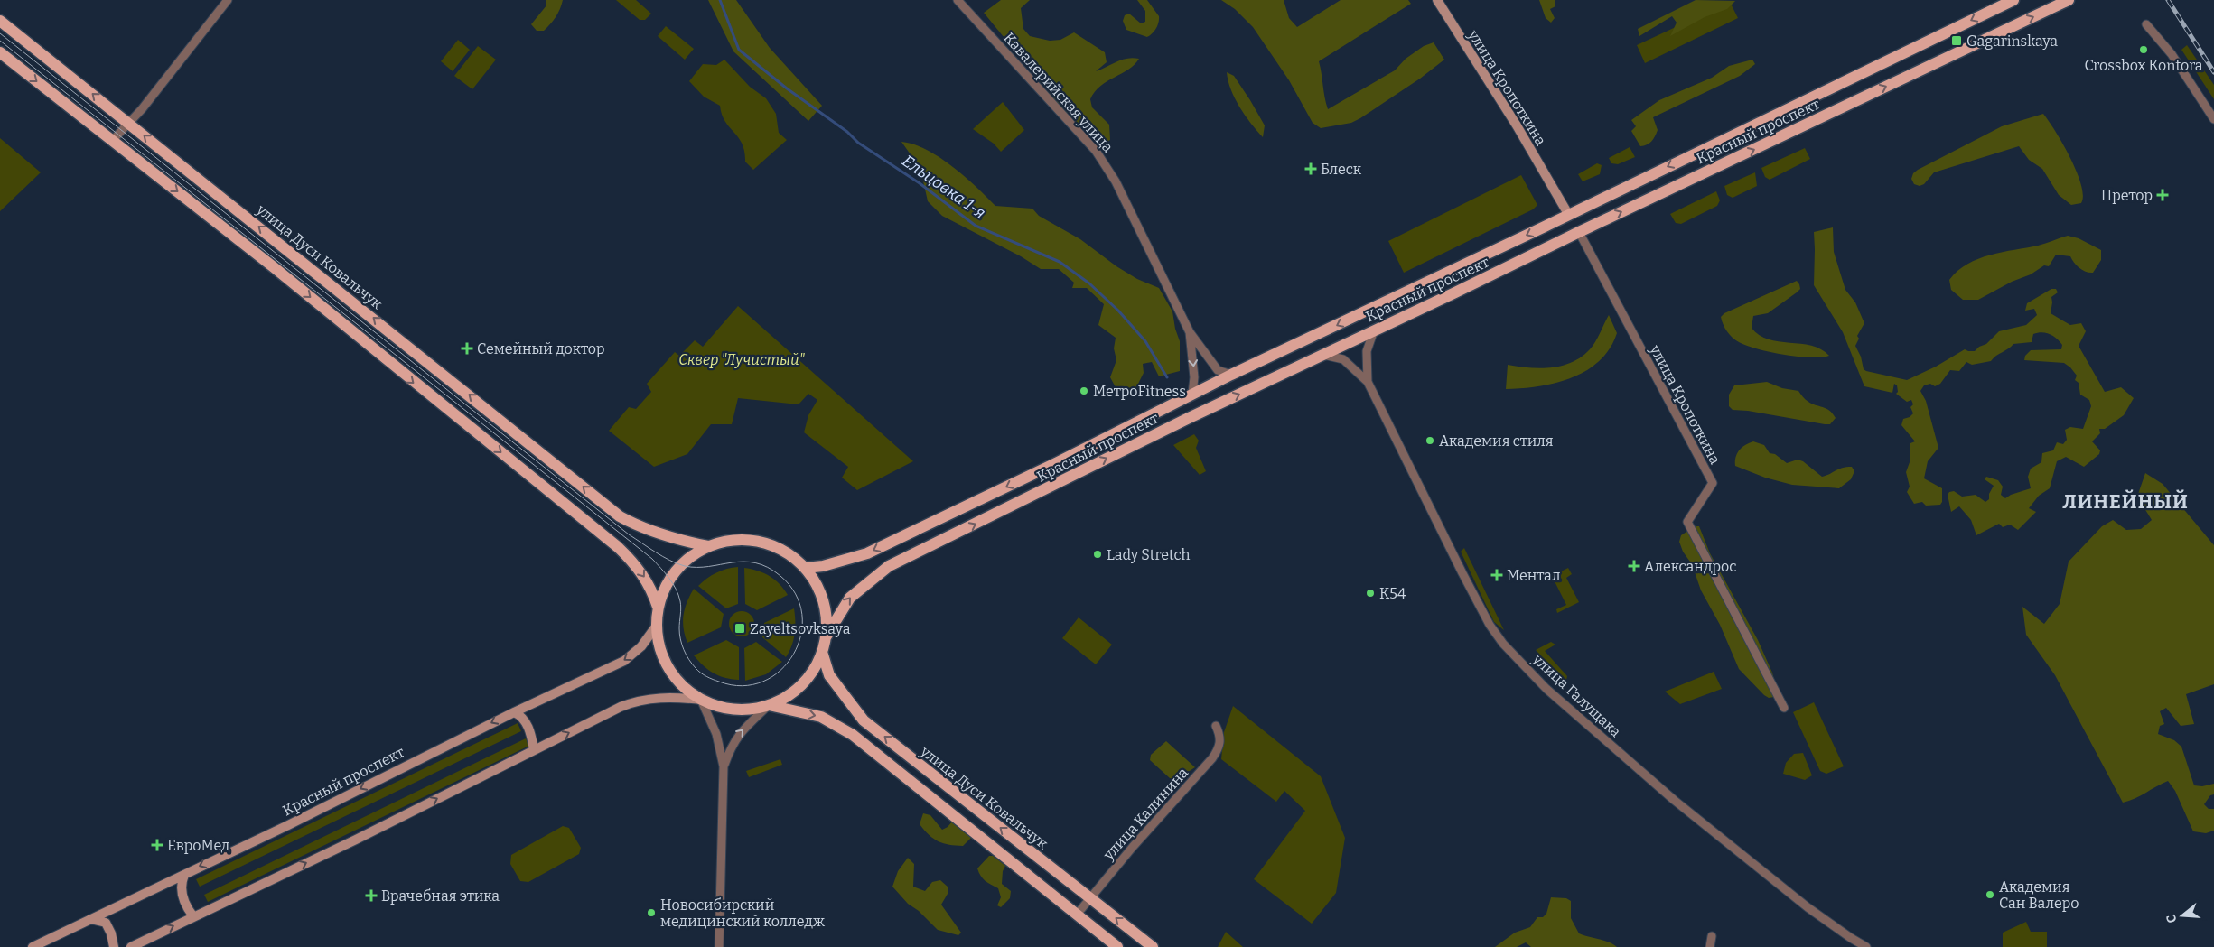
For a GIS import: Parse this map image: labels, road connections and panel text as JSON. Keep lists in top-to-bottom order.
{
  "streets": {
    "main road": ["улица Кропоткина", "Красный проспект", "улица Дуси Ковальчук"],
    "street": ["Кавалерийская улица", "улица Галущака", "улица Калинина"]
  },
  "crossings": [
    ["улица Кропоткина", "Красный проспект"],
    ["улица Дуси Ковальчук", "улица Калинина"]
  ],
  "districts": ["ЛИНЕЙНЫЙ"],
  "water": ["Ельцовка 1-я"],
  "parks": ["Сквер \"Лучистый\""],
  "places": {
    "transit": ["Gagarinskaya", "Zayeltsovksaya"],
    "other": [
      "Crossbox Kontora",
      "МетроFitness",
      "Академия стиля",
      "Lady Stretch",
      "К54",
      "Академия Сан Валеро",
      "Новосибирский медицинский колледж"
    ],
    "health": [
      "Блеск",
      "Претор",
      "Семейный доктор",
      "Александрос",
      "Ментал",
      "ЕвроМед",
      "Врачебная этика"
    ]
  },
  "north": "left"
}
